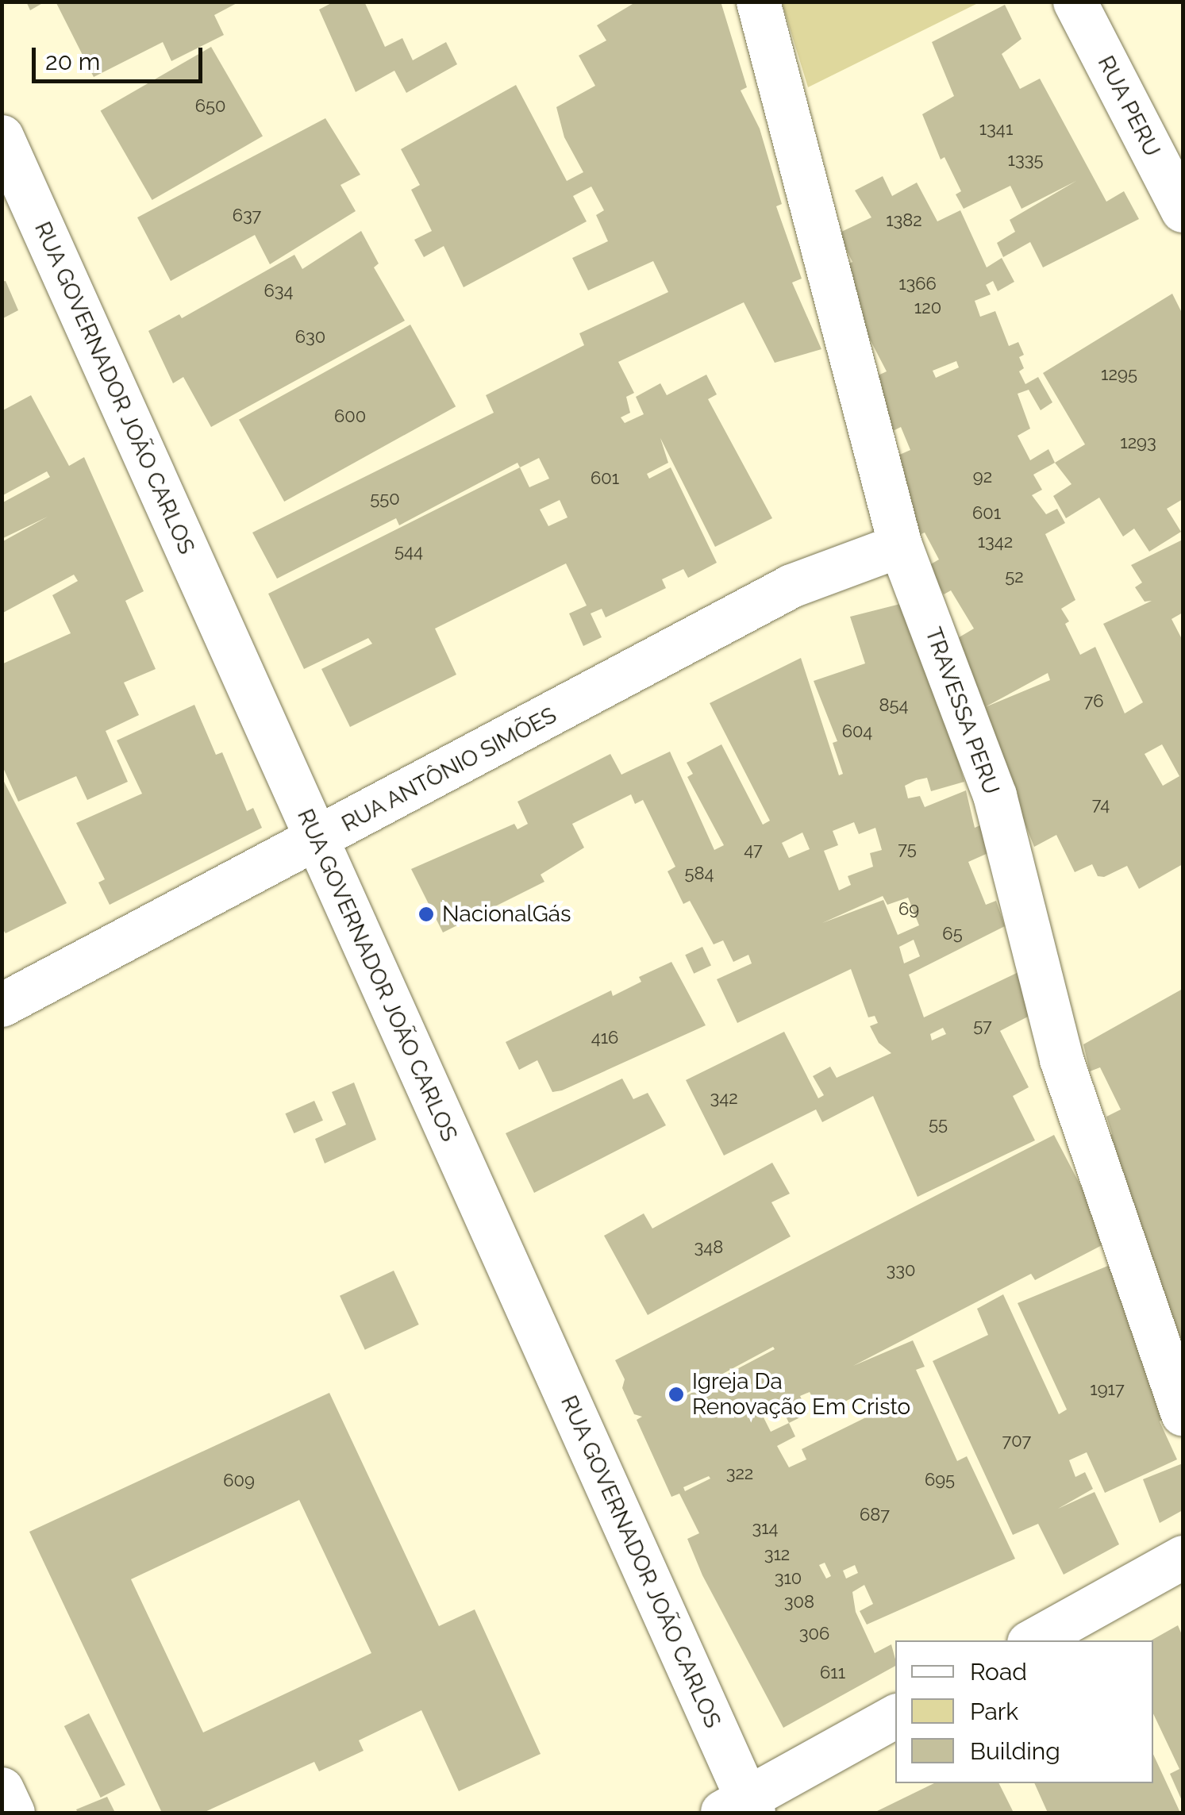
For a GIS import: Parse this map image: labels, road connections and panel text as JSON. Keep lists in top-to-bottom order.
{
  "streets": {
    "street": [
      "RUA PERU",
      "RUA GOVERNADOR JOÃO CARLOS",
      "TRAVESSA PERU",
      "RUA ANTÔNIO SIMÕES"
    ]
  },
  "crossings": [
    ["RUA GOVERNADOR JOÃO CARLOS", "RUA ANTÔNIO SIMÕES"],
    ["TRAVESSA PERU", "RUA ANTÔNIO SIMÕES"]
  ],
  "places": ["NacionalGás", "Igreja Da Renovação Em Cristo"],
  "house_numbers": [
    "650",
    "1341",
    "1335",
    "637",
    "1382",
    "1366",
    "634",
    "120",
    "630",
    "1295",
    "600",
    "1293",
    "92",
    "601",
    "550",
    "601",
    "1342",
    "544",
    "52",
    "76",
    "854",
    "604",
    "74",
    "75",
    "47",
    "584",
    "69",
    "65",
    "57",
    "416",
    "342",
    "55",
    "348",
    "330",
    "1917",
    "707",
    "322",
    "695",
    "609",
    "687",
    "314",
    "312",
    "310",
    "308",
    "306",
    "611"
  ],
  "legend": ["Road", "Park", "Building"],
  "scale_bar": "20 m"
}
